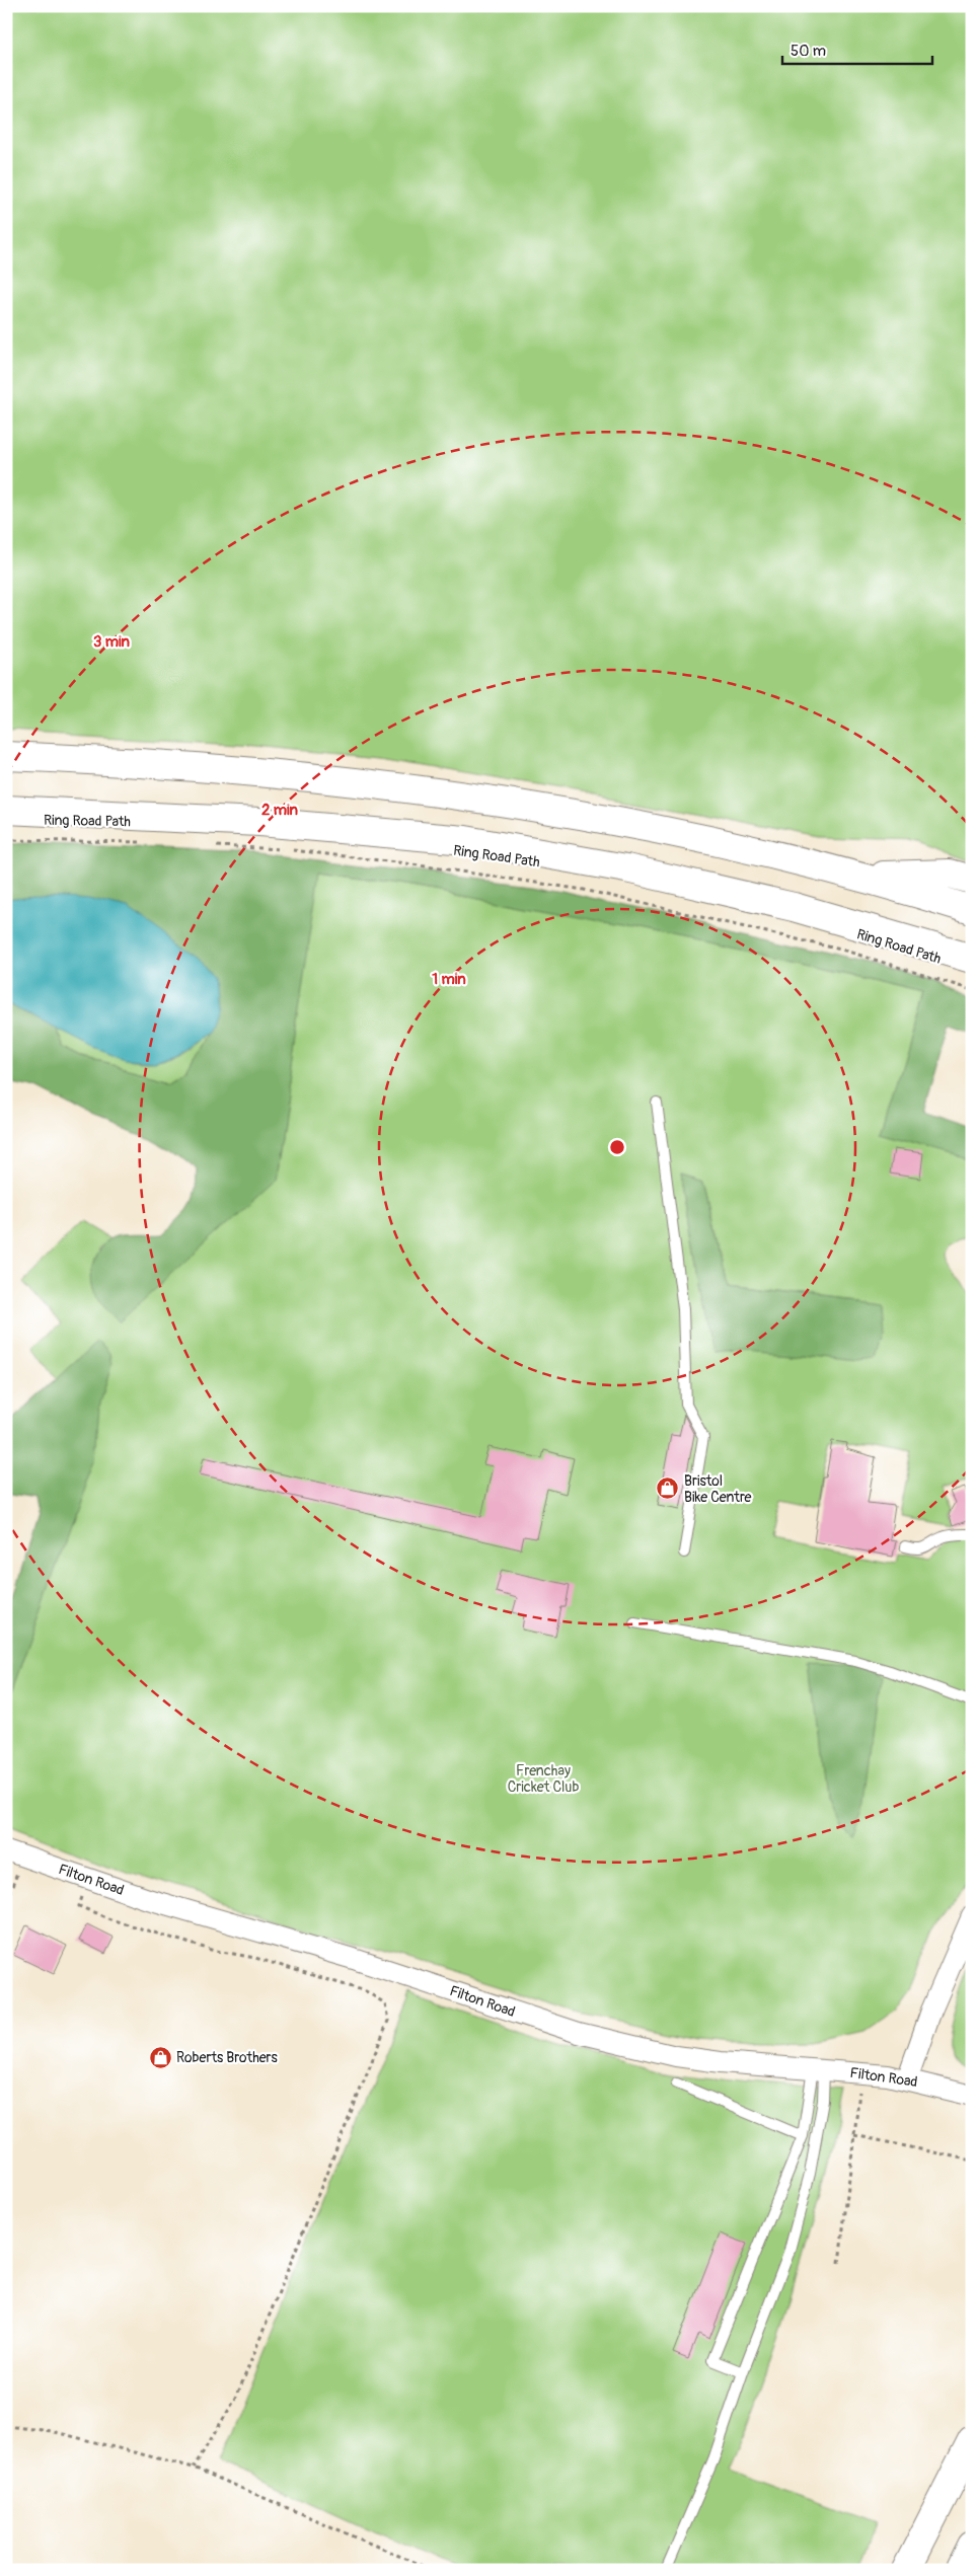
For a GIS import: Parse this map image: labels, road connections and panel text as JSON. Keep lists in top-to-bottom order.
{
  "streets": {
    "street": ["Filton Road"],
    "path": ["Ring Road Path"]
  },
  "parks": ["Frenchay Cricket Club"],
  "places": {
    "shop": ["Bristol Bike Centre", "Roberts Brothers"]
  },
  "scale_bar": "50 m",
  "rings": ["3 min", "2 min", "1 min"]
}
